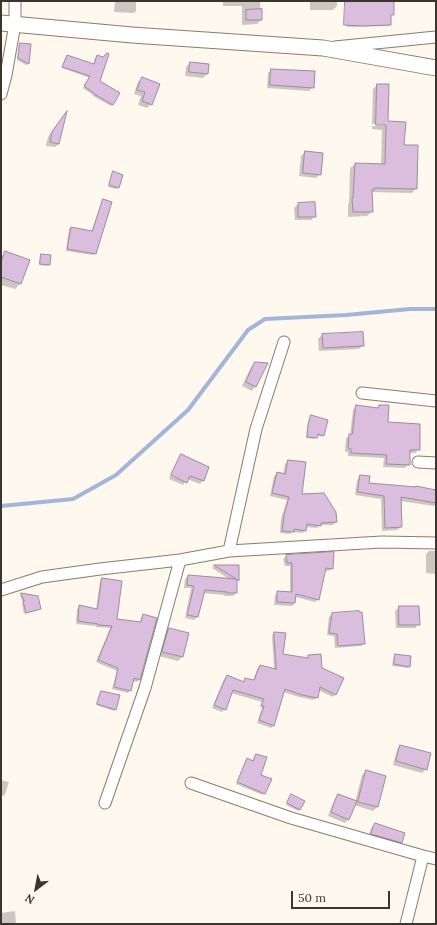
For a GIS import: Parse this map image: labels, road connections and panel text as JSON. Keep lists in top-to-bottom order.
{
  "scale_bar": "50 m",
  "north": "bottom left"
}
